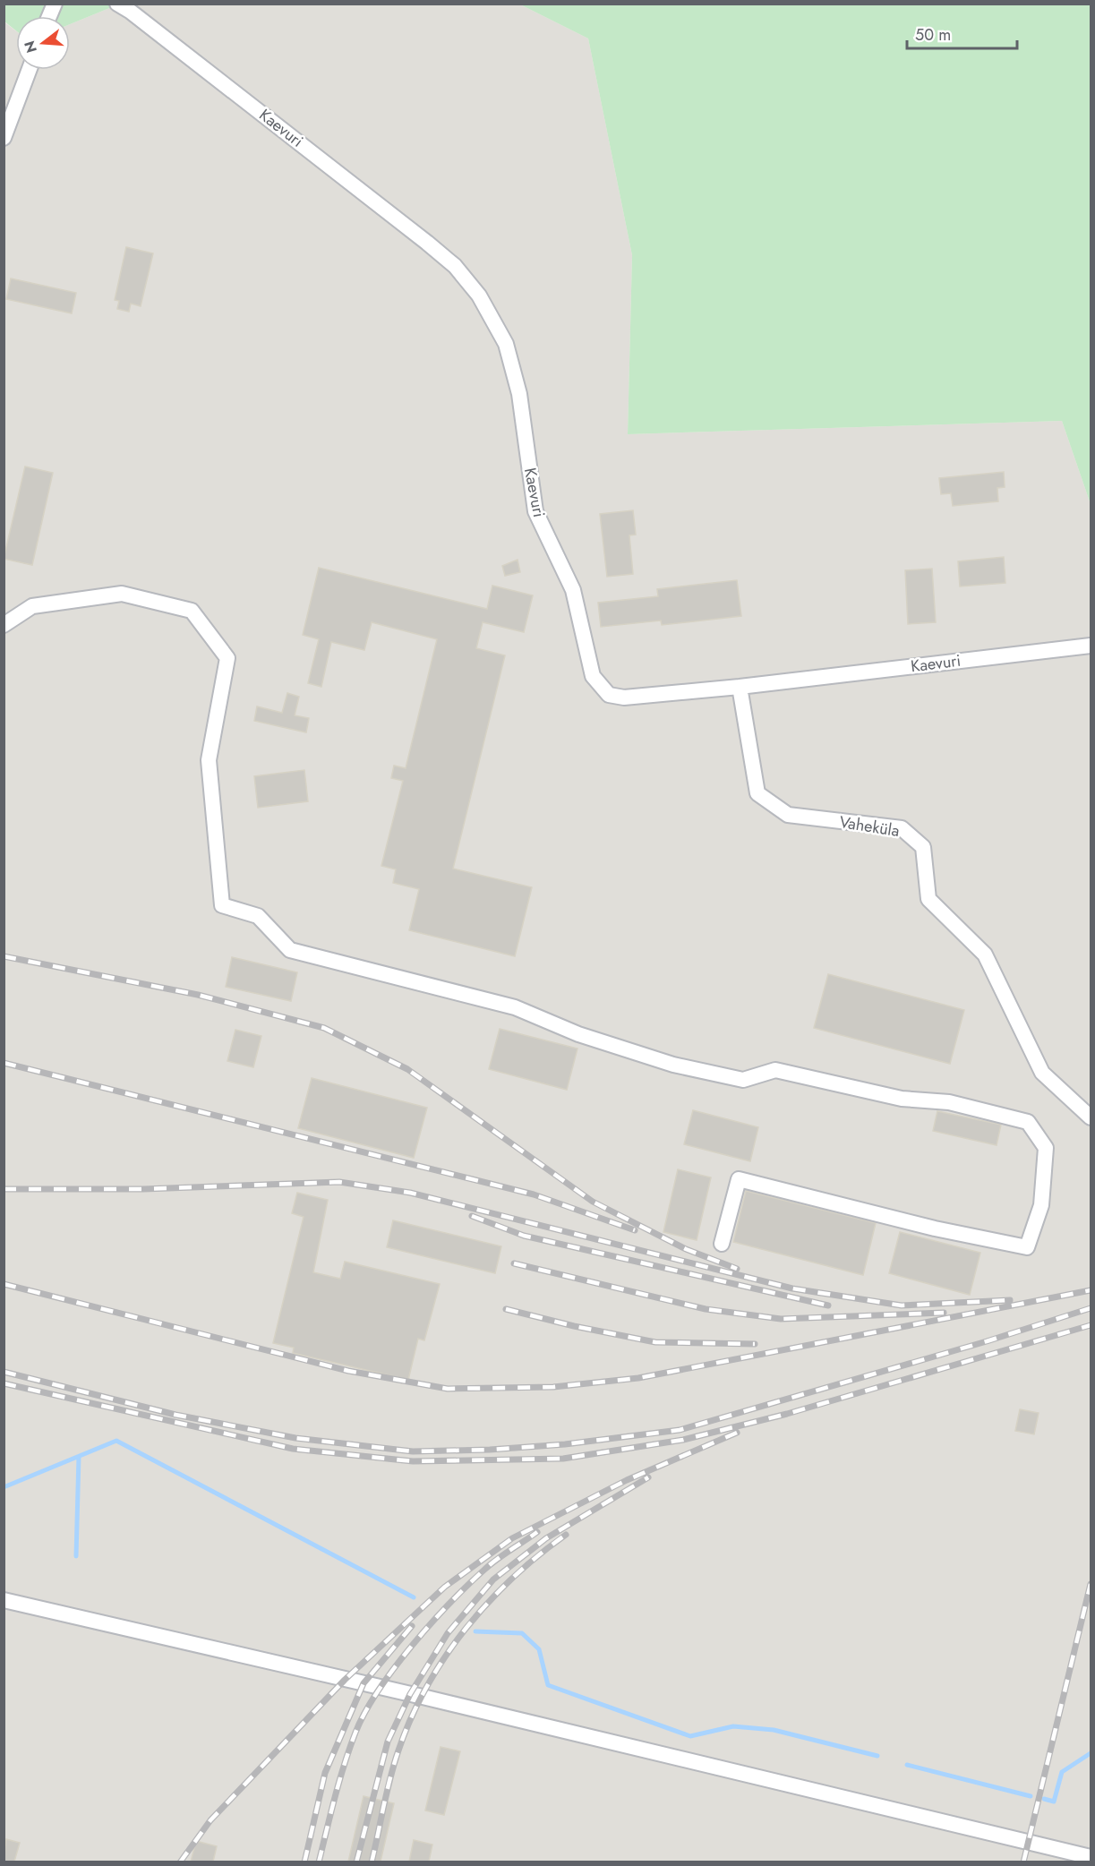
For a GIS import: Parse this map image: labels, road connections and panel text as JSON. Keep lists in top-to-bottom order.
{
  "streets": {
    "street": ["Kaevuri", "Vaheküla"]
  },
  "crossings": [
    ["Kaevuri", "Vaheküla"]
  ],
  "scale_bar": "50 m",
  "north": "left"
}
